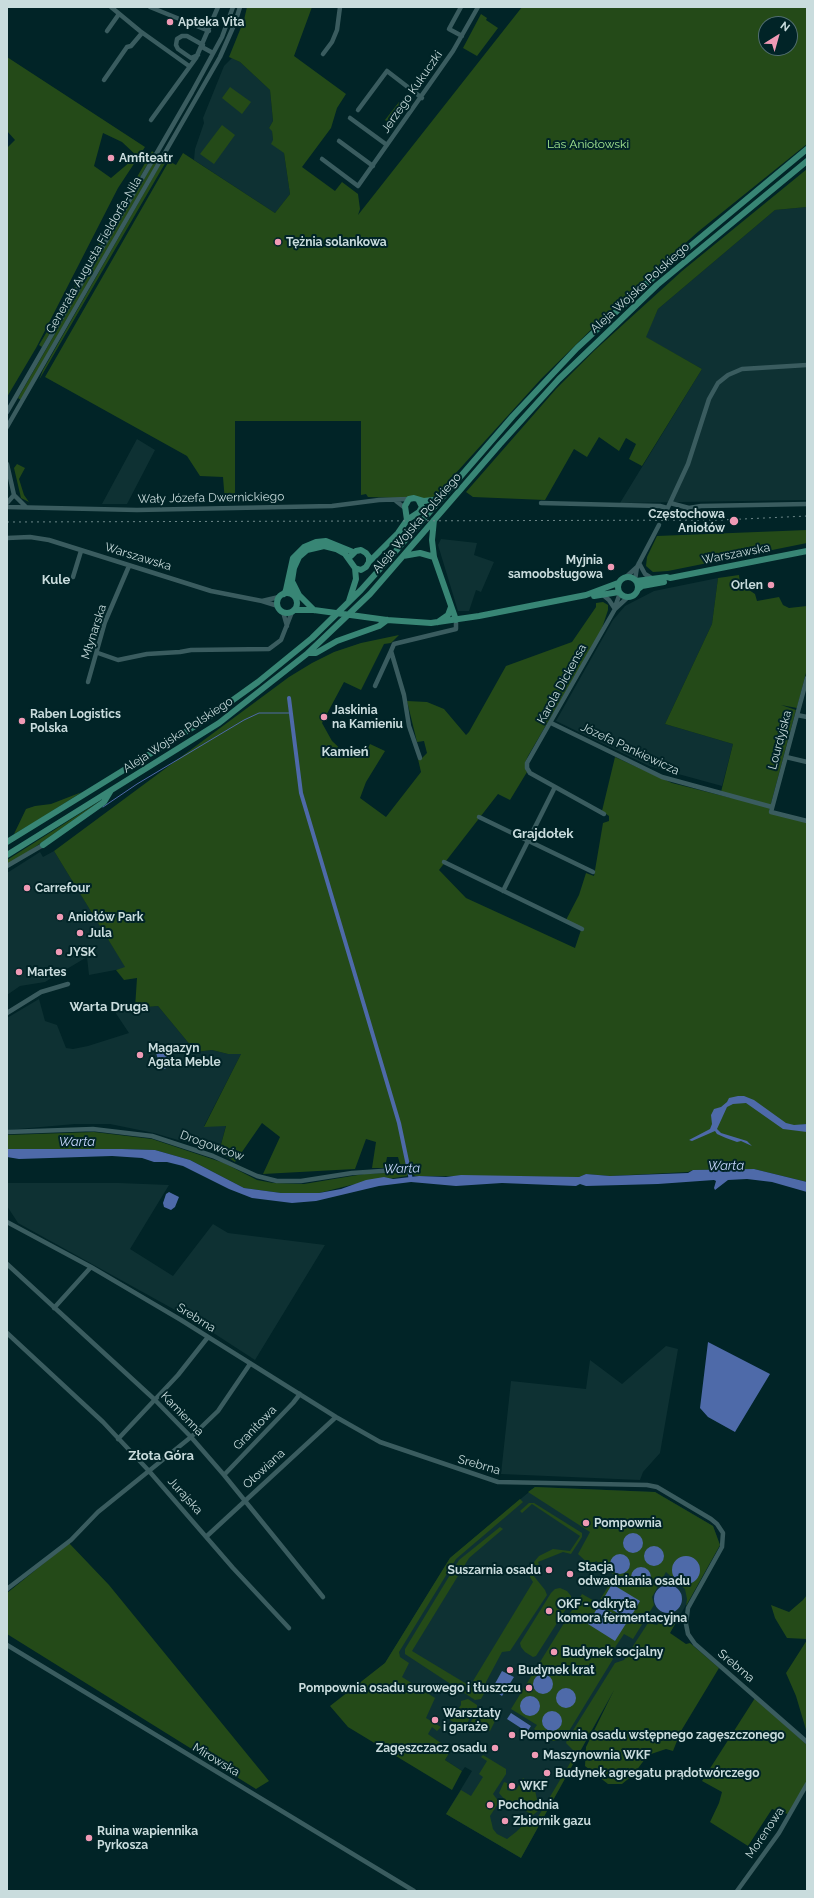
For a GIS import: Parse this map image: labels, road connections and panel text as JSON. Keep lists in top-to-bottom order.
{
  "streets": {
    "main road": ["Aleja Wojska Polskiego", "Warszawska"],
    "street": [
      "Jerzego Kukuczki",
      "Generała Augusta Fieldorfa-Nila",
      "Wały Józefa Dwernickiego",
      "Młynarska",
      "Karola Dickensa",
      "Lourdyjska",
      "Józefa Pankiewicza",
      "Drogowców",
      "Srebrna",
      "Kamienna",
      "Granitowa",
      "Ołowiana",
      "Jurajska",
      "Mirowska",
      "Morenowa"
    ]
  },
  "crossings": [
    ["Warszawska", "Młynarska"],
    ["Warszawska", "Karola Dickensa"],
    ["Karola Dickensa", "Józefa Pankiewicza"],
    ["Lourdyjska", "Józefa Pankiewicza"],
    ["Srebrna", "Granitowa"],
    ["Srebrna", "Ołowiana"],
    ["Kamienna", "Granitowa"],
    ["Kamienna", "Ołowiana"],
    ["Ołowiana", "Jurajska"]
  ],
  "districts": [
    "Kule",
    "Kamień",
    "Grajdołek",
    "Warta Druga",
    "Złota Góra"
  ],
  "water": ["Warta"],
  "parks": ["Las Aniołowski"],
  "places": [
    "Apteka Vita",
    "Amfiteatr",
    "Tężnia solankowa",
    "Częstochowa Aniołów",
    "Myjnia samoobsługowa",
    "Orlen",
    "Jaskinia na Kamieniu",
    "Raben Logistics Polska",
    "Carrefour",
    "Aniołów Park",
    "Jula",
    "JYSK",
    "Martes",
    "Magazyn Agata Meble",
    "Pompownia",
    "Suszarnia osadu",
    "Stacja odwadniania osadu",
    "OKF - odkryta komora fermentacyjna",
    "Budynek socjalny",
    "Budynek krat",
    "Pompownia osadu surowego i tłuszczu",
    "Warsztaty i garaże",
    "Pompownia osadu wstępnego zagęszczonego",
    "Zagęszczacz osadu",
    "Maszynownia WKF",
    "Budynek agregatu prądotwórczego",
    "WKF",
    "Pochodnia",
    "Zbiornik gazu",
    "Ruina wapiennika Pyrkosza"
  ],
  "north": "top right"
}
